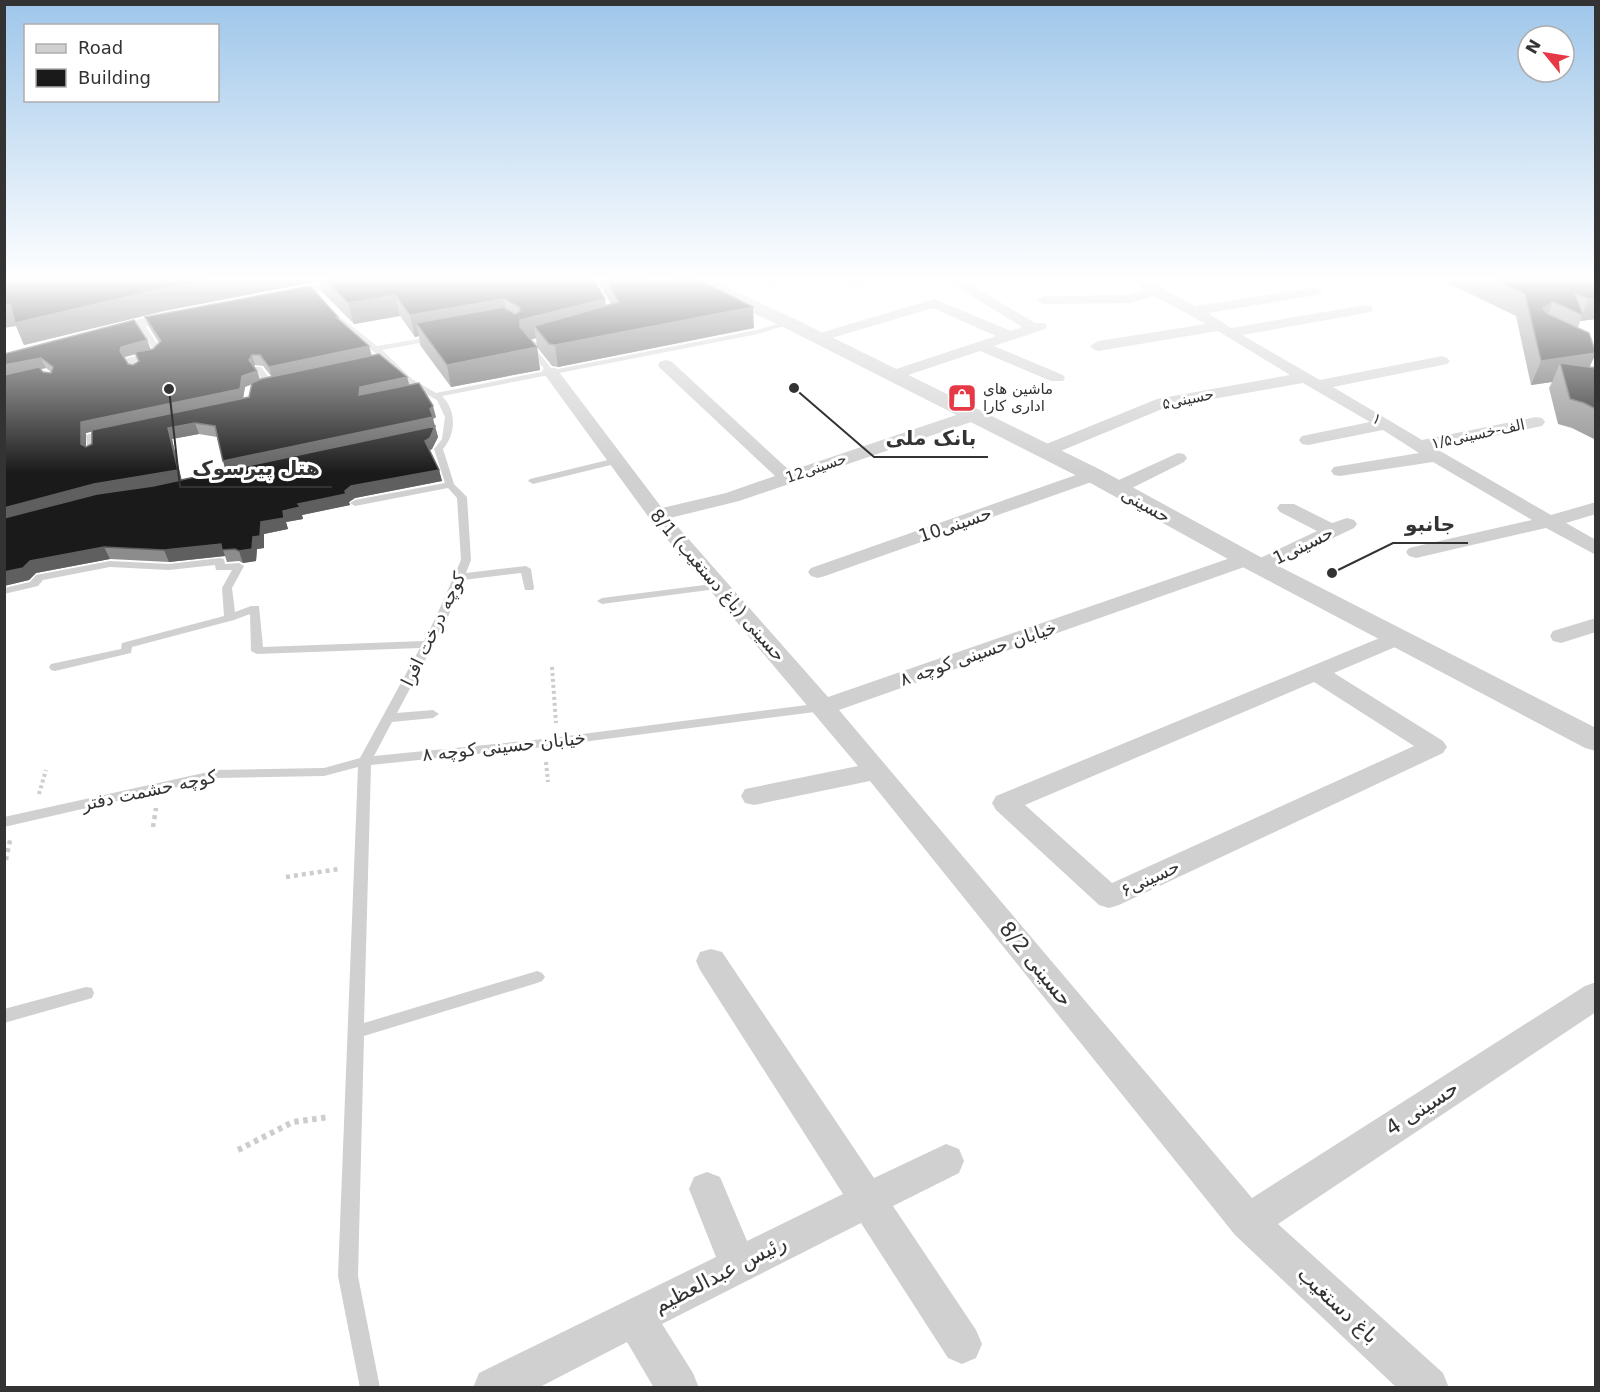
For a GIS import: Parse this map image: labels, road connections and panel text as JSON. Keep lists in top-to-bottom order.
{
  "streets": {
    "street": [
      "حسینی۵",
      "۱",
      "الف-خسینی۱/۵",
      "حسینی12",
      "حسینی",
      "حسینی10",
      "حسینی1",
      "8/1 حسینی (باغ دستغیب)",
      "خیابان حسینی کوچه ۸",
      "حسینی۶",
      "8/2 حسینی",
      "حسینی 4",
      "رئیس عبدالعظیم",
      "باغ دستغیب"
    ],
    "lane": ["کوچه درخت افرا", "کوچه حشمت دفتر"]
  },
  "crossings": [
    ["حسینی۵", "۱"],
    ["حسینی۵", "حسینی"],
    ["۱", "الف-خسینی۱/۵"],
    ["حسینی12", "حسینی"],
    ["حسینی12", "8/1 حسینی (باغ دستغیب)"],
    ["حسینی", "حسینی10"],
    ["حسینی", "حسینی1"],
    ["حسینی", "خیابان حسینی کوچه ۸"],
    ["حسینی", "حسینی۶"],
    ["حسینی1", "خیابان حسینی کوچه ۸"],
    ["8/1 حسینی (باغ دستغیب)", "خیابان حسینی کوچه ۸"],
    ["8/1 حسینی (باغ دستغیب)", "8/2 حسینی"],
    ["کوچه درخت افرا", "خیابان حسینی کوچه ۸"],
    ["کوچه درخت افرا", "کوچه حشمت دفتر"],
    ["خیابان حسینی کوچه ۸", "کوچه حشمت دفتر"],
    ["خیابان حسینی کوچه ۸", "8/2 حسینی"],
    ["8/2 حسینی", "حسینی 4"],
    ["8/2 حسینی", "باغ دستغیب"],
    ["حسینی 4", "باغ دستغیب"]
  ],
  "places": {
    "other": ["بانک ملی", "هتل پیرسوک", "جانبو"],
    "shop": ["ماشین های اداری کارا"]
  },
  "legend": ["Road", "Building"],
  "north": "top left"
}
